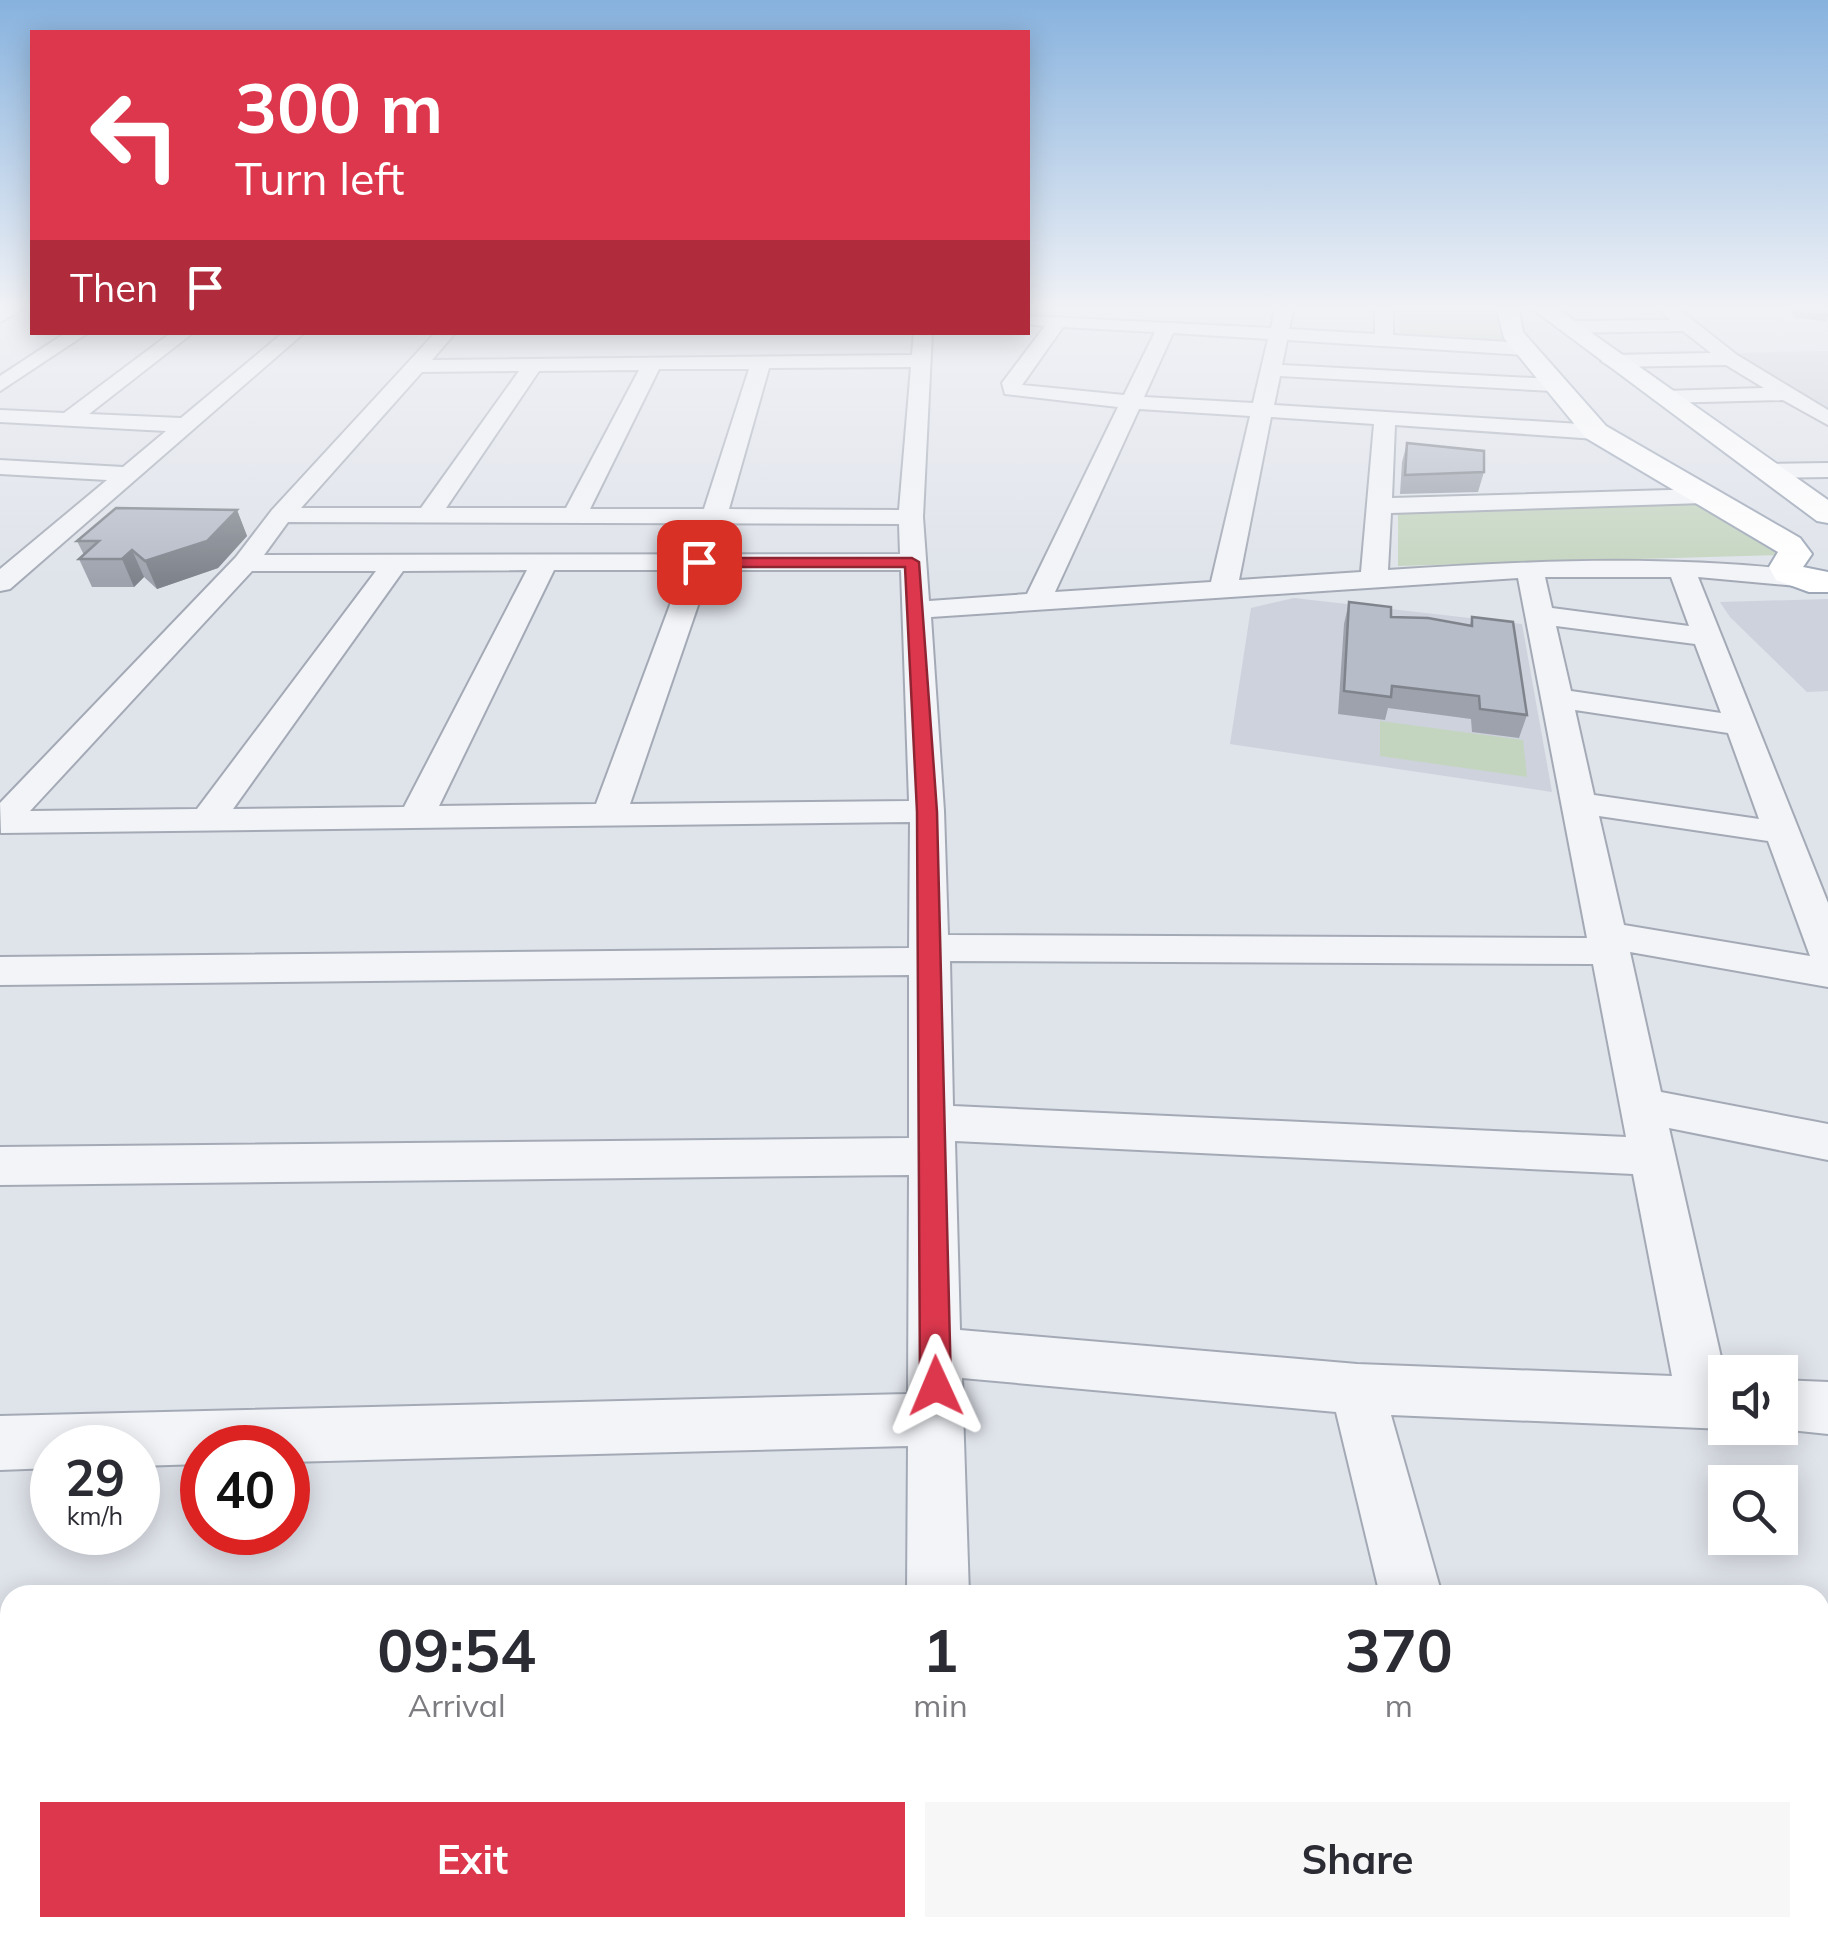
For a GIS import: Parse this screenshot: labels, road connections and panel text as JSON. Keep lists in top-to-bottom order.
{
  "page": {
    "turn": ["300 m", "Turn left"],
    "then": "Then",
    "speed": "29 km/h",
    "limit": "40",
    "eta": [
      "09:54",
      "Arrival",
      "1",
      "min",
      "370",
      "m"
    ],
    "buttons": ["Exit", "Share"]
  }
}
